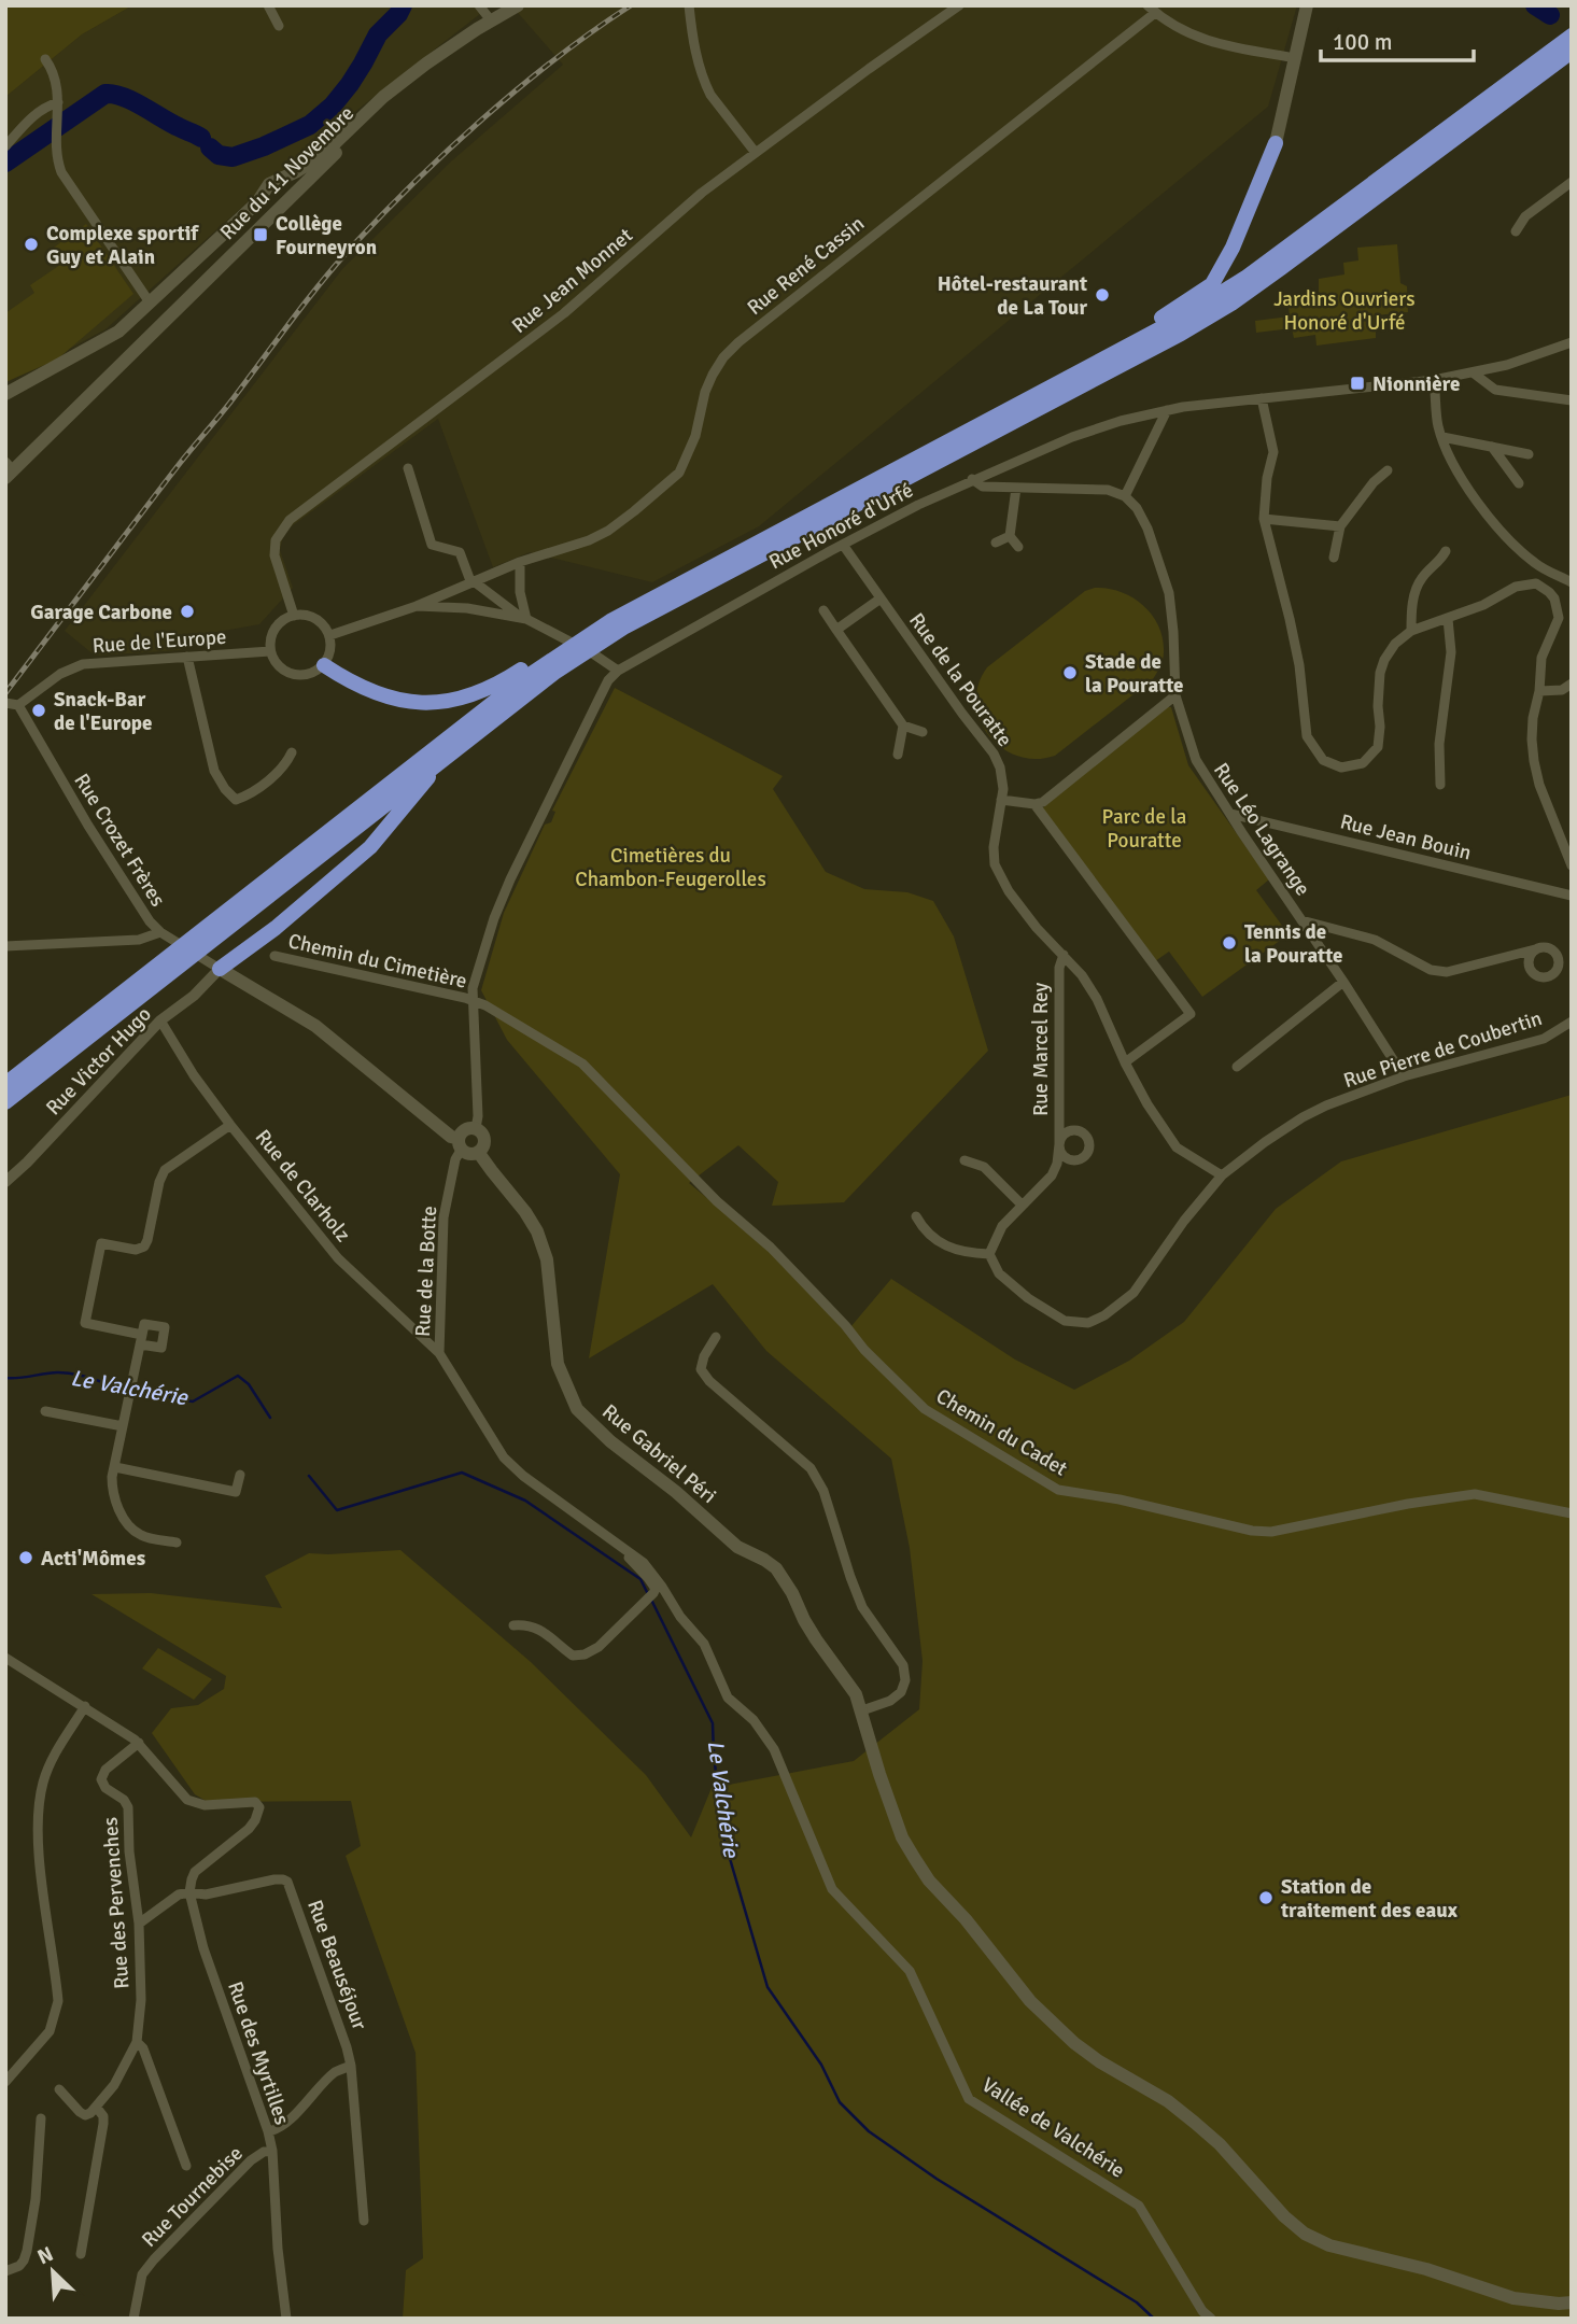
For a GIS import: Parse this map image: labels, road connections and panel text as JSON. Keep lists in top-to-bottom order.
{
  "streets": {
    "main road": ["Rue du 11 Novembre", "Rue Gabriel Péri"],
    "street": [
      "Rue René Cassin",
      "Rue Jean Monnet",
      "Rue Honoré d'Urfé",
      "Rue de l'Europe",
      "Rue de la Pouratte",
      "Rue Léo Lagrange",
      "Rue Jean Bouin",
      "Rue Crozet Frères",
      "Chemin du Cimetière",
      "Rue Pierre de Coubertin",
      "Rue Marcel Rey",
      "Rue Victor Hugo",
      "Rue de Clarholz",
      "Rue de la Botte",
      "Chemin du Cadet",
      "Rue des Pervenches",
      "Rue Beauséjour",
      "Rue des Myrtilles",
      "Vallée de Valchérie",
      "Rue Tournebise"
    ]
  },
  "crossings": [
    ["Rue Jean Monnet", "Rue de l'Europe"],
    ["Rue Honoré d'Urfé", "Rue de la Pouratte"],
    ["Rue Honoré d'Urfé", "Chemin du Cimetière"],
    ["Rue Honoré d'Urfé", "Rue de la Botte"],
    ["Rue Honoré d'Urfé", "Chemin du Cadet"],
    ["Rue Honoré d'Urfé", "Rue Gabriel Péri"],
    ["Rue de l'Europe", "Rue Crozet Frères"],
    ["Rue de la Pouratte", "Rue Pierre de Coubertin"],
    ["Rue de la Pouratte", "Rue Marcel Rey"],
    ["Rue Léo Lagrange", "Rue Jean Bouin"],
    ["Rue Léo Lagrange", "Rue Pierre de Coubertin"],
    ["Rue Crozet Frères", "Rue Victor Hugo"],
    ["Chemin du Cimetière", "Chemin du Cadet"],
    ["Rue Pierre de Coubertin", "Rue Marcel Rey"],
    ["Rue Victor Hugo", "Rue de Clarholz"],
    ["Rue de Clarholz", "Rue de la Botte"],
    ["Rue de Clarholz", "Vallée de Valchérie"],
    ["Rue de la Botte", "Rue Gabriel Péri"],
    ["Rue de la Botte", "Vallée de Valchérie"],
    ["Rue des Pervenches", "Rue Beauséjour"],
    ["Rue Beauséjour", "Rue des Myrtilles"],
    ["Rue des Myrtilles", "Rue Tournebise"]
  ],
  "water": ["Le Valchérie"],
  "parks": ["Jardins Ouvriers Honoré d'Urfé", "Parc de la Pouratte", "Cimetières du Chambon-Feugerolles"],
  "places": {
    "transit": ["Collège Fourneyron", "Nionnière"],
    "other": [
      "Complexe sportif Guy et Alain",
      "Hôtel-restaurant de La Tour",
      "Garage Carbone",
      "Stade de la Pouratte",
      "Snack-Bar de l'Europe",
      "Tennis de la Pouratte",
      "Acti'Mômes",
      "Station de traitement des eaux"
    ]
  },
  "scale_bar": "100 m",
  "north": "top left"
}
